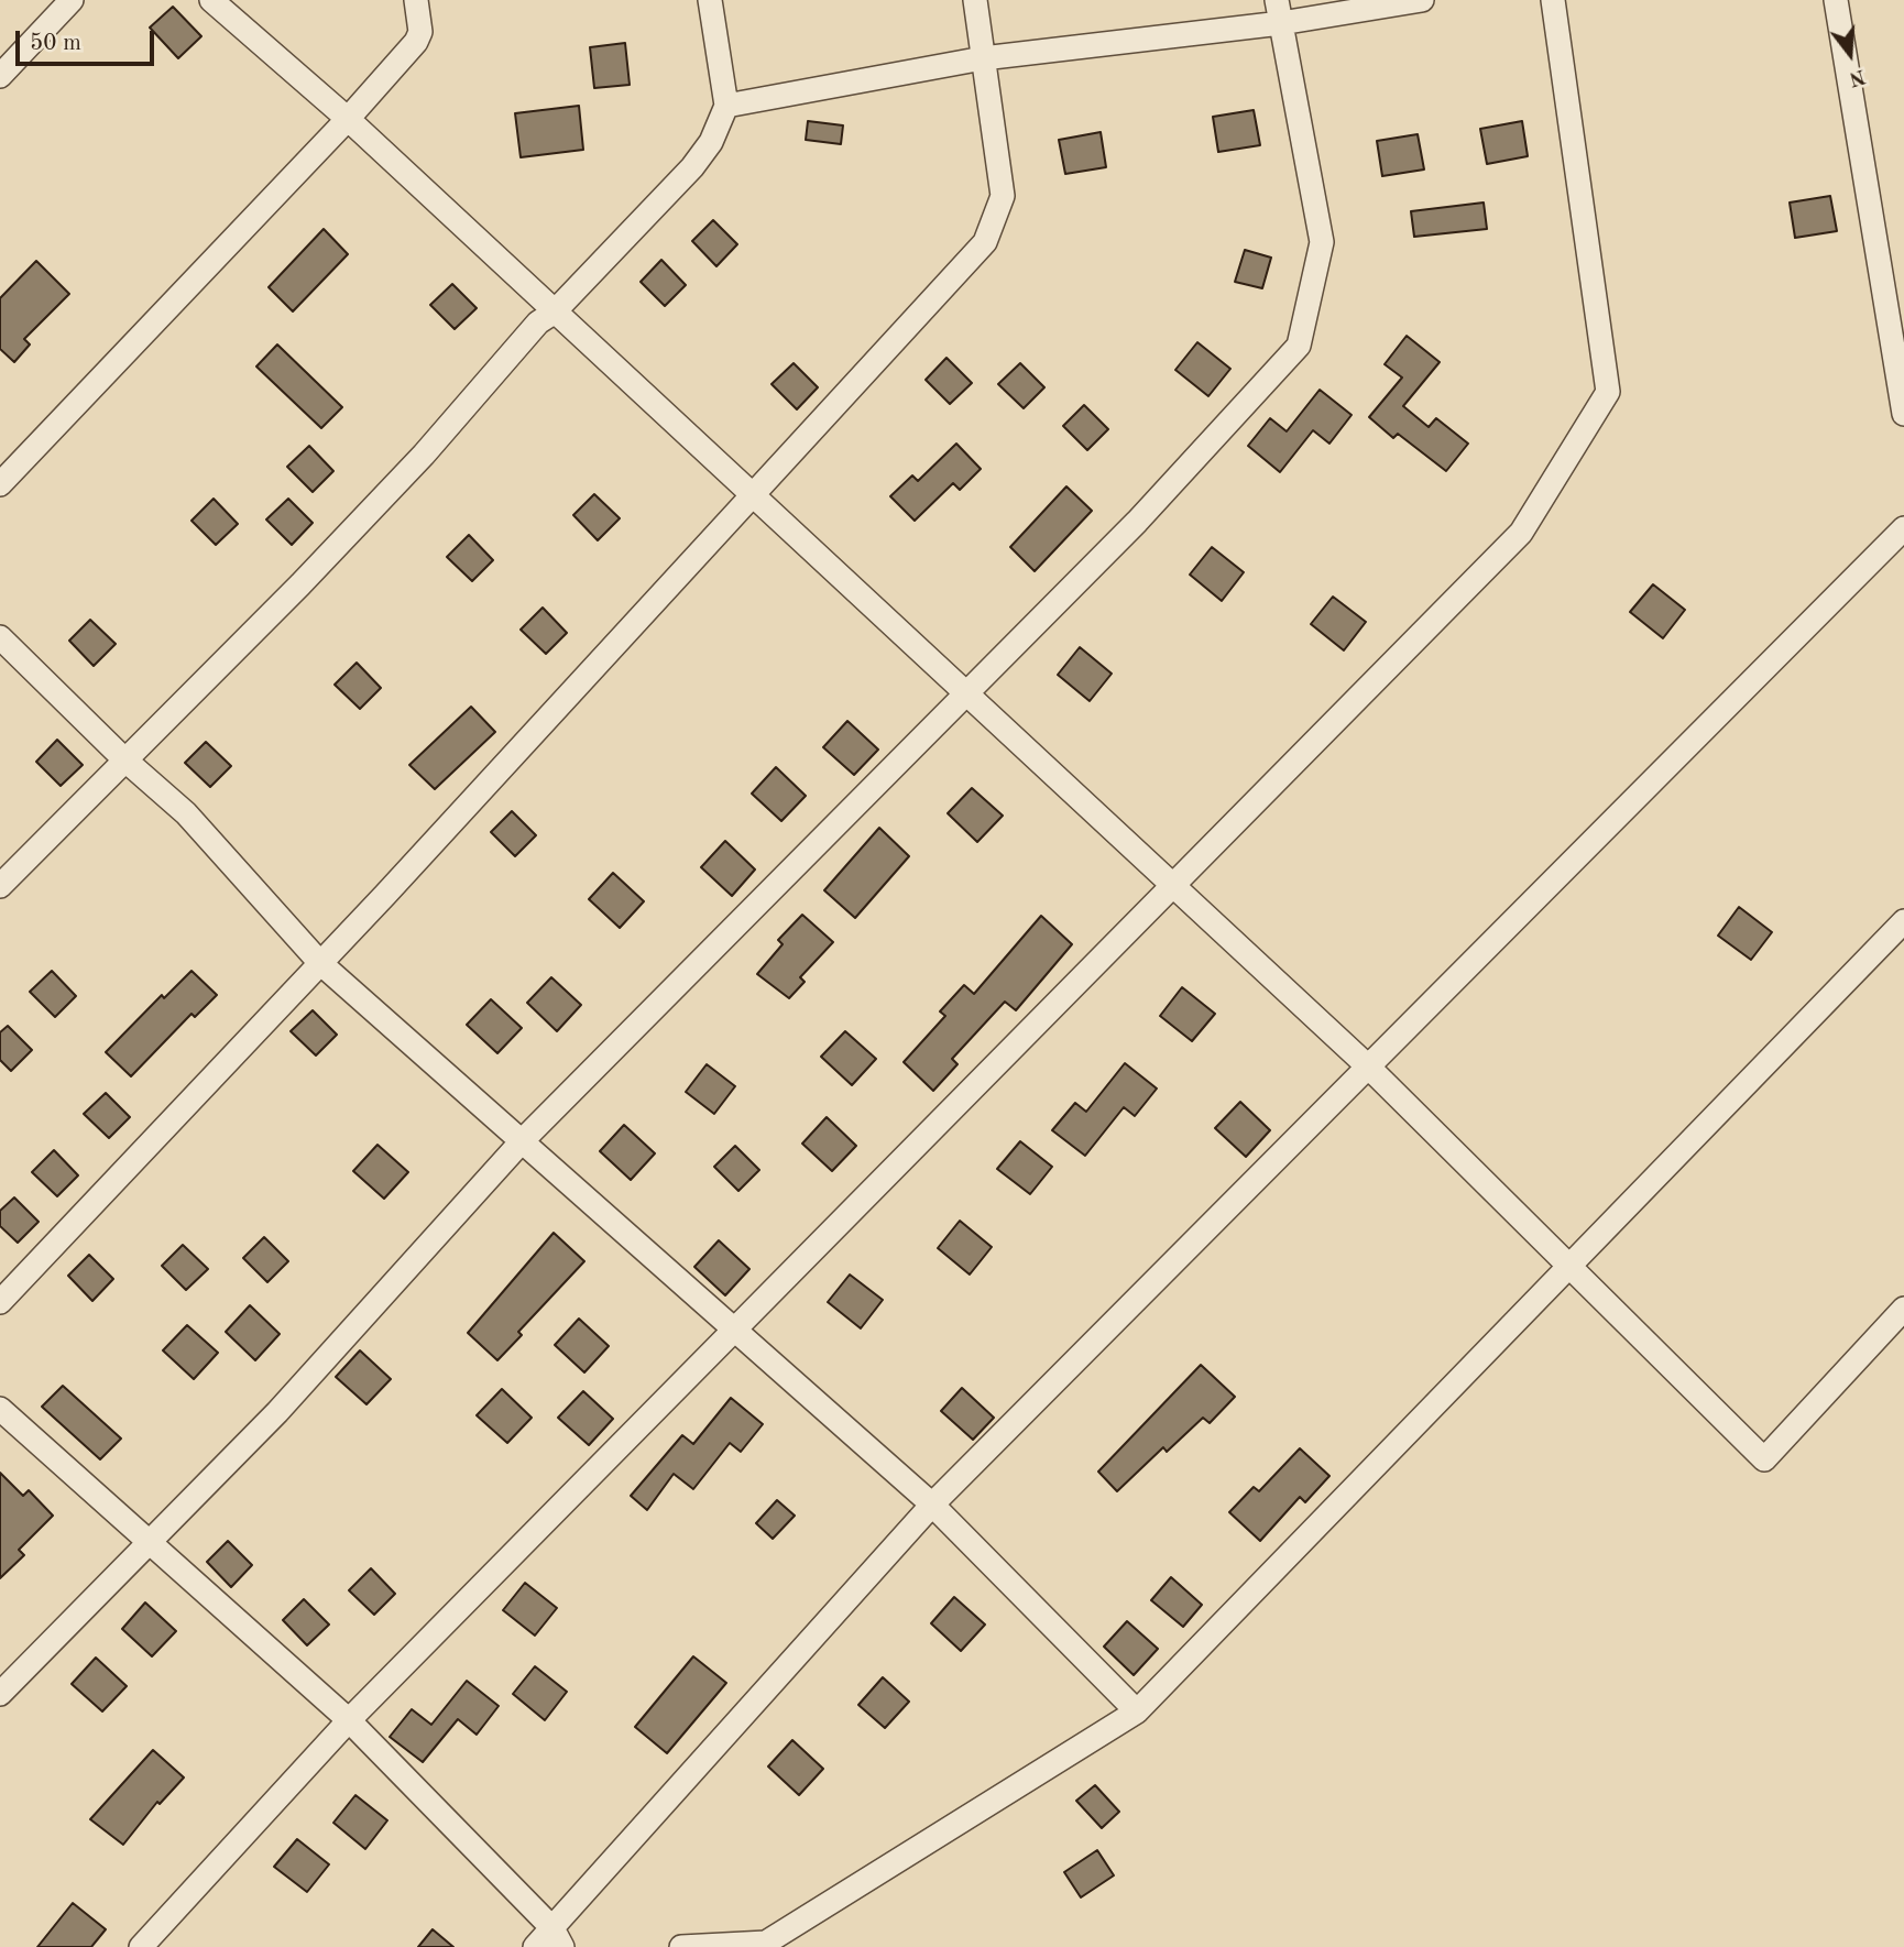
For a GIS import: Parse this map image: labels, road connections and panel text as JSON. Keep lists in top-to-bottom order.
{
  "scale_bar": "50 m",
  "north": "bottom"
}
